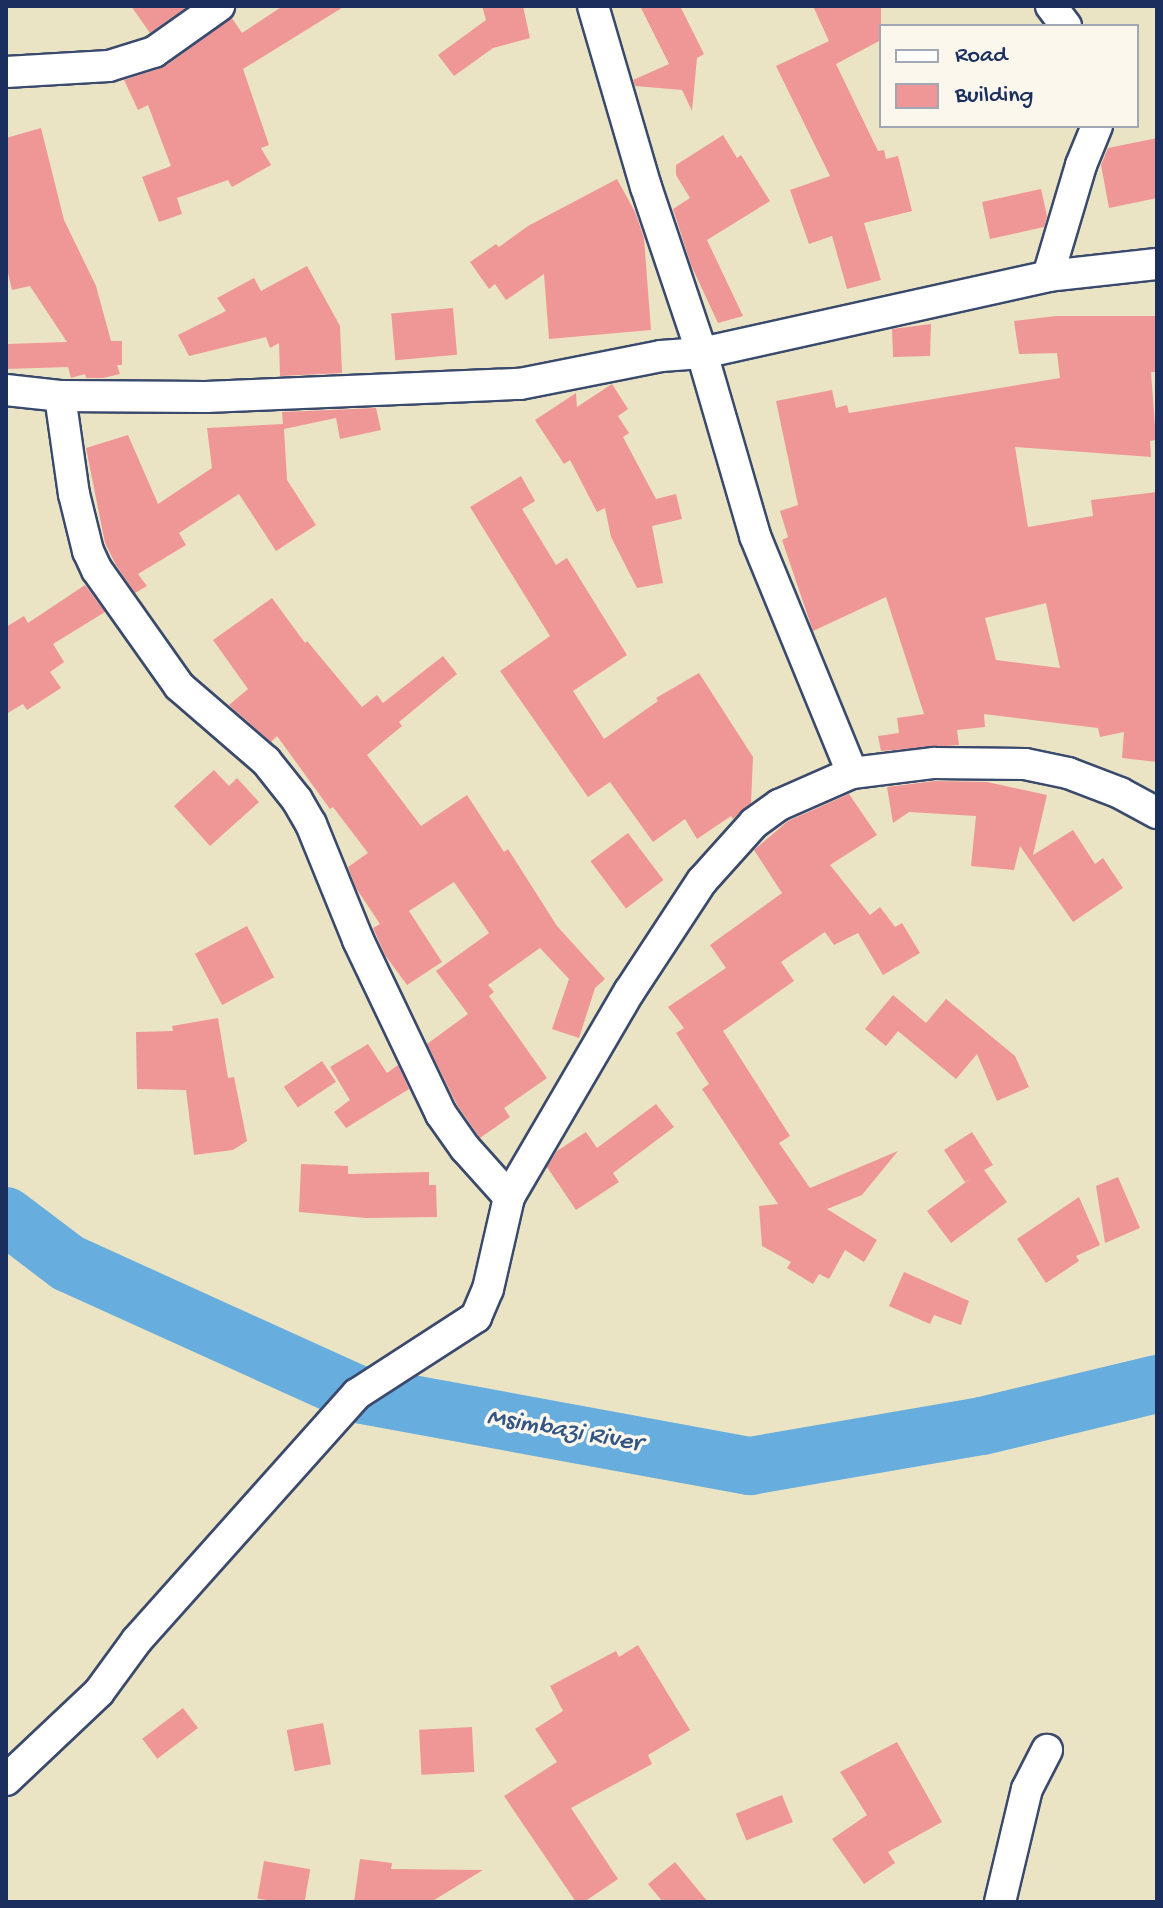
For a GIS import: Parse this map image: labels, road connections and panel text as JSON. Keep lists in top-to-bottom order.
{
  "water": ["Msimbazi River"],
  "legend": ["Road", "Building"]
}
